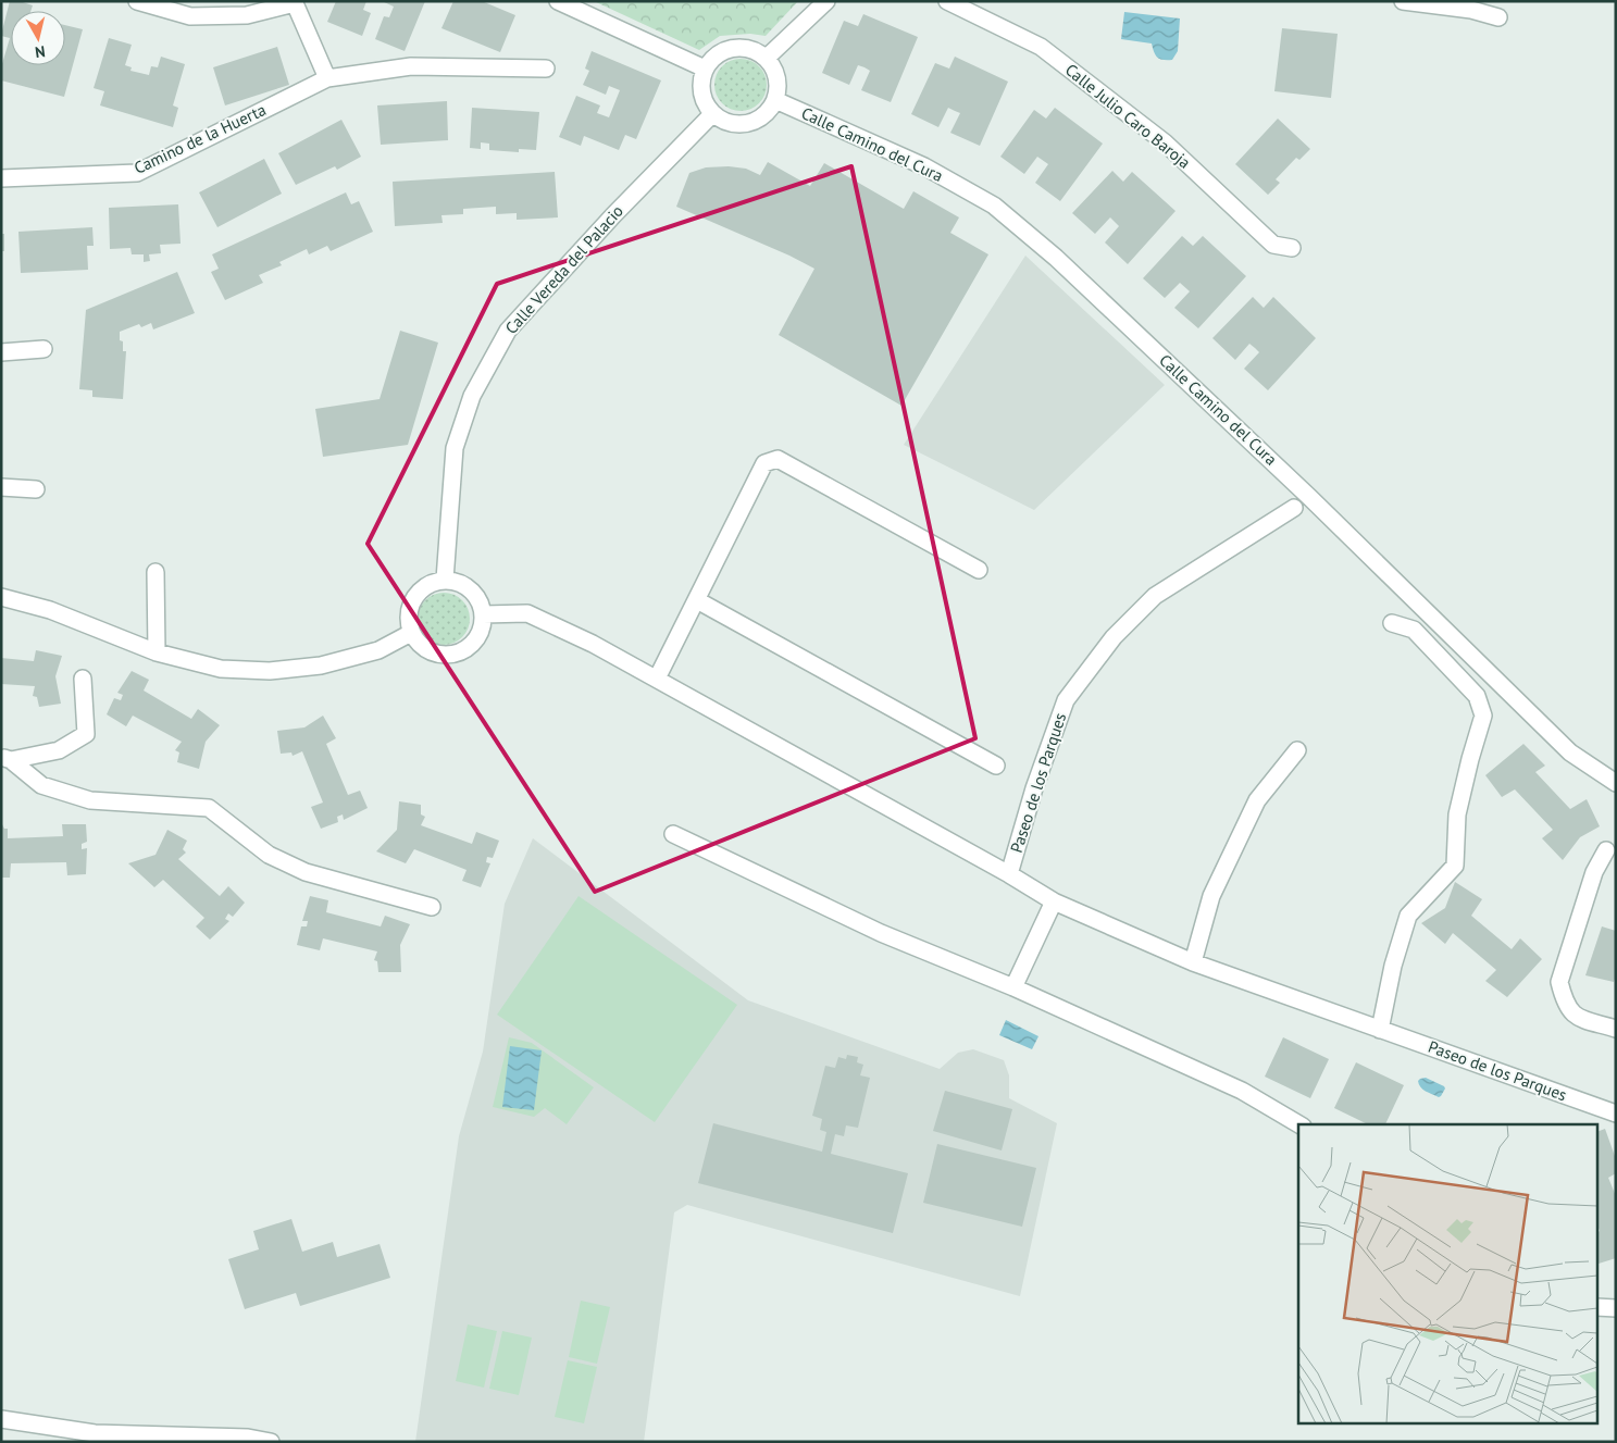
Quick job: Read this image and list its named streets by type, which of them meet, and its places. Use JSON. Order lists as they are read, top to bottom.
{
  "streets": {
    "street": [
      "Calle Julio Caro Baroja",
      "Camino de la Huerta",
      "Calle Camino del Cura",
      "Calle Vereda del Palacio",
      "Paseo de los Parques"
    ]
  },
  "crossings": [
    ["Calle Camino del Cura", "Calle Vereda del Palacio"],
    ["Calle Vereda del Palacio", "Paseo de los Parques"]
  ],
  "north": "bottom"
}
